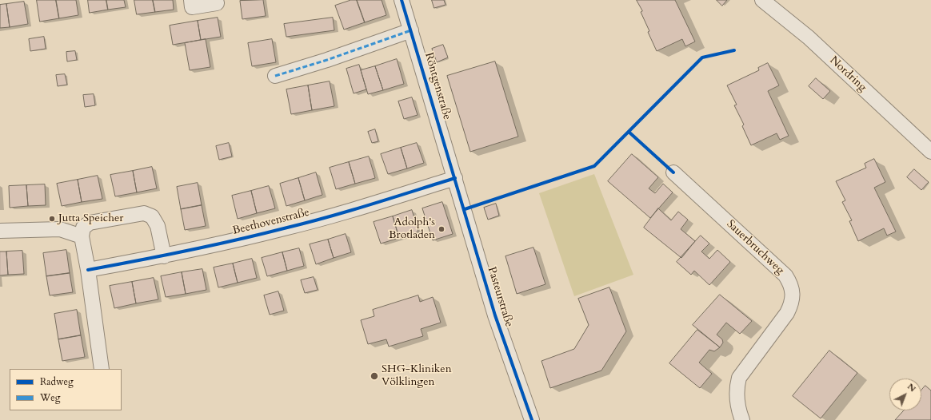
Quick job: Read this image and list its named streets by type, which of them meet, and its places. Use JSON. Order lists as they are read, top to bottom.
{
  "streets": {
    "street": [
      "Nordring",
      "Röntgenstraße",
      "Beethovenstraße",
      "Sauerbruchweg",
      "Pasteurstraße"
    ]
  },
  "crossings": [
    ["Röntgenstraße", "Beethovenstraße"],
    ["Röntgenstraße", "Pasteurstraße"],
    ["Beethovenstraße", "Pasteurstraße"]
  ],
  "places": ["Jutta Speicher", "Adolph's Brotladen", "SHG-Kliniken Völklingen"],
  "legend": ["Radweg", "Weg"],
  "north": "top right"
}
